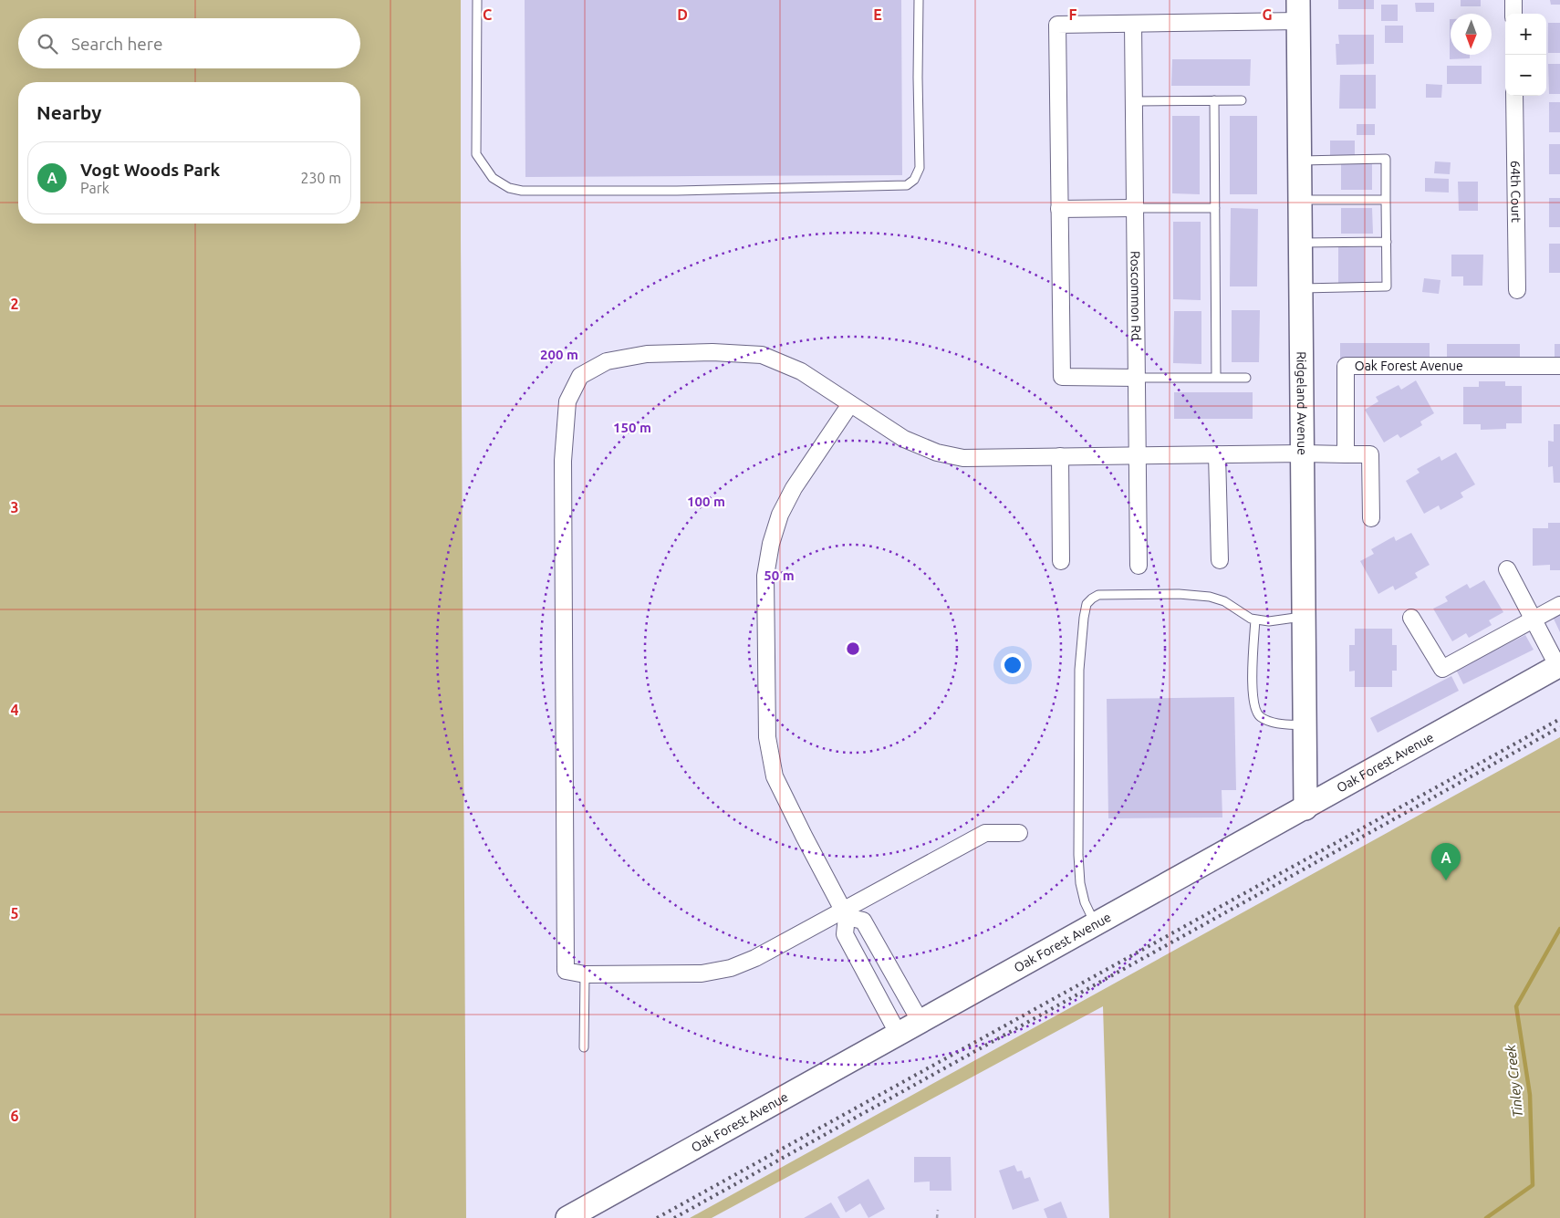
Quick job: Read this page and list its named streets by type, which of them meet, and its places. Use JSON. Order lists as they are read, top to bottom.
{
  "streets": {
    "street": [
      "64th Court",
      "Roscommon Rd",
      "Oak Forest Avenue",
      "Ridgeland Avenue"
    ]
  },
  "crossings": [
    ["Oak Forest Avenue", "Ridgeland Avenue"]
  ],
  "water": ["Tinley Creek"],
  "north": "bottom",
  "page": {
    "map_buttons": ["+", "−"],
    "search": "Search here",
    "heading": "Nearby",
    "list": [
      {
        "mark": "A",
        "name": "Vogt Woods Park",
        "note": "Park",
        "value": "230 m"
      }
    ],
    "pins": "A"
  },
  "grid": {
    "columns": [
      "C",
      "D",
      "E",
      "F",
      "G"
    ],
    "rows": [
      "2",
      "3",
      "4",
      "5",
      "6"
    ]
  },
  "rings": [
    "200 m",
    "150 m",
    "100 m",
    "50 m"
  ]
}
